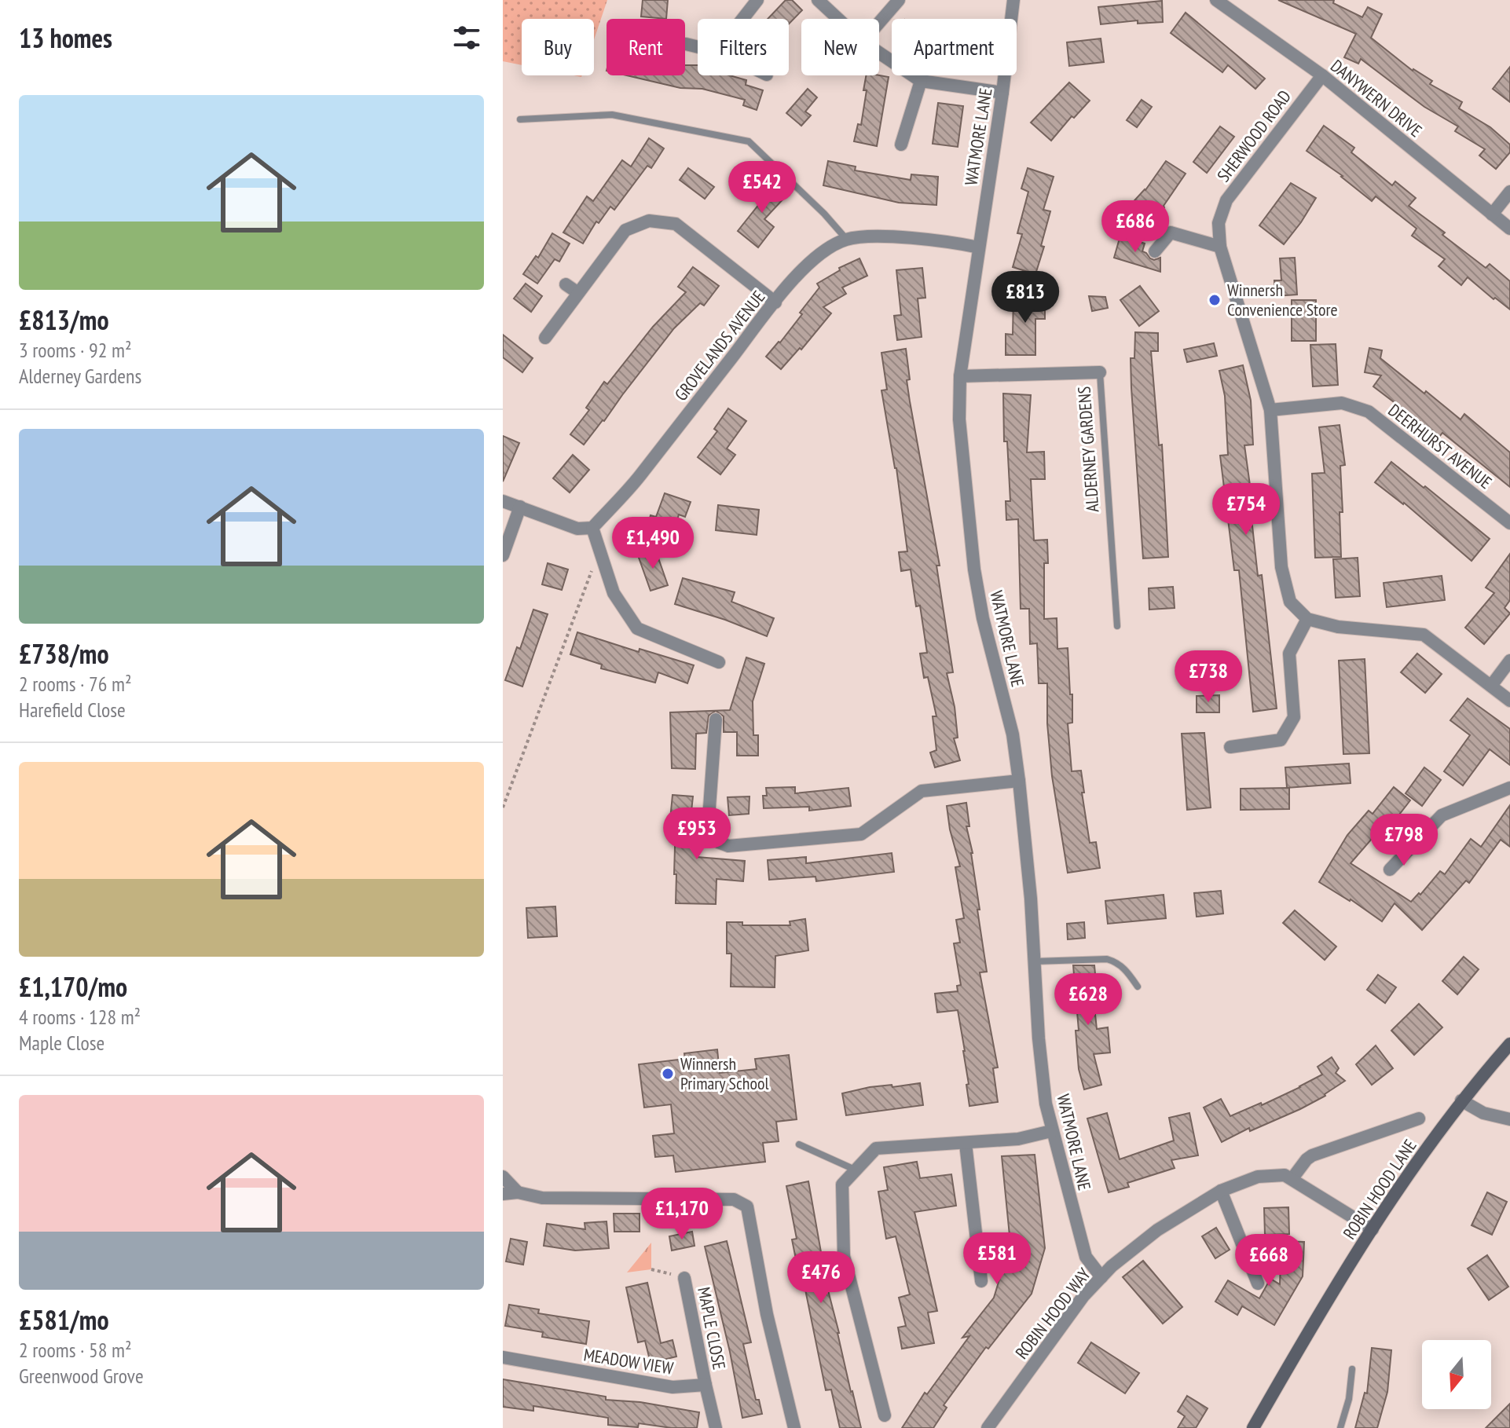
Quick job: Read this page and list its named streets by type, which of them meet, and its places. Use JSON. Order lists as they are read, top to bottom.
{
  "streets": {
    "main road": ["ROBIN HOOD LANE"],
    "street": [
      "DANYWERN DRIVE",
      "SHERWOOD ROAD",
      "WATMORE LANE",
      "GROVELANDS AVENUE",
      "DEERHURST AVENUE",
      "ALDERNEY GARDENS",
      "ROBIN HOOD WAY",
      "MAPLE CLOSE",
      "MEADOW VIEW"
    ]
  },
  "crossings": [
    ["DANYWERN DRIVE", "SHERWOOD ROAD"],
    ["SHERWOOD ROAD", "DEERHURST AVENUE"],
    ["WATMORE LANE", "GROVELANDS AVENUE"],
    ["WATMORE LANE", "ALDERNEY GARDENS"],
    ["WATMORE LANE", "ROBIN HOOD WAY"],
    ["ROBIN HOOD LANE", "ROBIN HOOD WAY"],
    ["MAPLE CLOSE", "MEADOW VIEW"]
  ],
  "places": ["Winnersh Convenience Store", "Winnersh Primary School"],
  "north": "bottom",
  "page": {
    "heading": "13 homes",
    "chip": [
      "Buy",
      "Rent",
      "Filters",
      "New",
      "Apartment"
    ],
    "list": [
      {
        "name": "£813/mo",
        "note": "3 rooms · 92 m² · Alderney Gardens"
      },
      {
        "name": "£738/mo",
        "note": "2 rooms · 76 m² · Harefield Close"
      },
      {
        "name": "£1,170/mo",
        "note": "4 rooms · 128 m² · Maple Close"
      },
      {
        "name": "£581/mo",
        "note": "2 rooms · 58 m² · Greenwood Grove"
      }
    ],
    "price": [
      "£542",
      "£686",
      "£813",
      "£754",
      "£1,490",
      "£738",
      "£953",
      "£798",
      "£628",
      "£1,170",
      "£581",
      "£668",
      "£476"
    ]
  }
}
